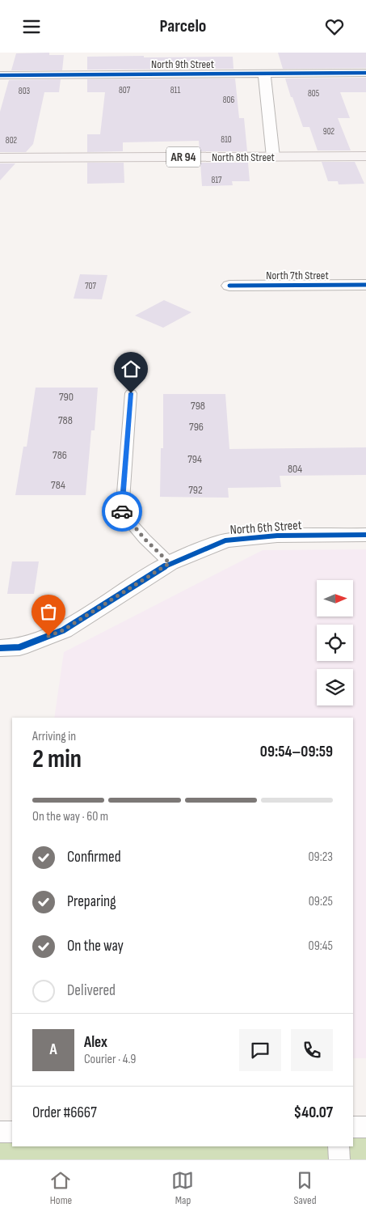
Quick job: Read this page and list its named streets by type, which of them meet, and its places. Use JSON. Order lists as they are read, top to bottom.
{
  "streets": {
    "main road": ["AR 94", "North 8th Street"],
    "street": ["North 9th Street", "North 7th Street", "North 6th Street"]
  },
  "house_numbers": [
    "807",
    "811",
    "803",
    "805",
    "806",
    "902",
    "810",
    "802",
    "817",
    "707",
    "790",
    "798",
    "788",
    "796",
    "786",
    "794",
    "804",
    "784",
    "792"
  ],
  "north": "right",
  "page": {
    "header": "Parcelo",
    "heading": ["2 min", "Arriving in", "09:54–09:59"],
    "panel": [
      "Alex",
      "Courier · 4.9",
      "Order #6667",
      "$40.07"
    ],
    "bar": "On the way · 60 m",
    "list": [
      ["Confirmed", "09:23"],
      ["Preparing", "09:25"],
      ["On the way", "09:45"],
      "Delivered"
    ],
    "round": "A",
    "tabs": ["Home", "Map", "Saved"]
  }
}
